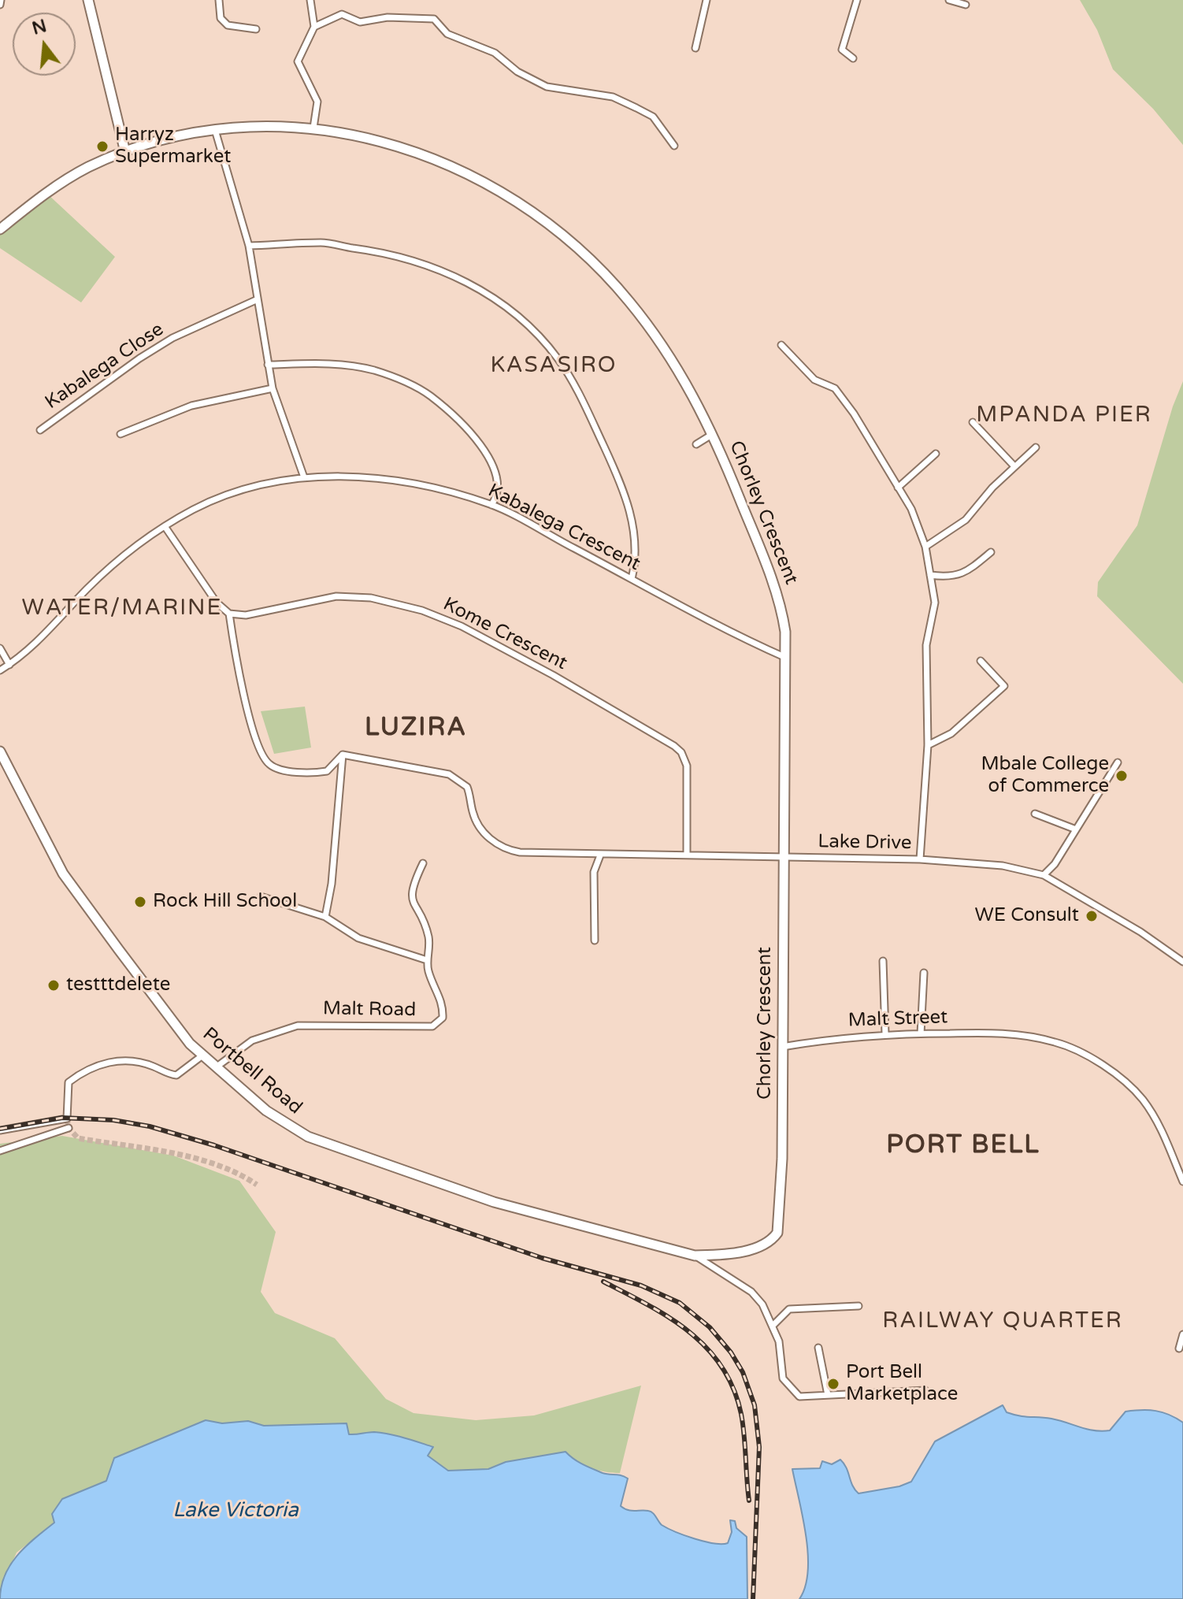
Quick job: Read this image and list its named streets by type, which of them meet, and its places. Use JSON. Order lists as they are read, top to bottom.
{
  "streets": {
    "main road": ["Chorley Crescent", "Portbell Road"],
    "street": [
      "Kabalega Close",
      "Kabalega Crescent",
      "Kome Crescent",
      "Lake Drive",
      "Malt Road",
      "Malt Street"
    ]
  },
  "crossings": [
    ["Chorley Crescent", "Kabalega Crescent"],
    ["Chorley Crescent", "Lake Drive"],
    ["Chorley Crescent", "Malt Street"],
    ["Chorley Crescent", "Portbell Road"],
    ["Kome Crescent", "Lake Drive"],
    ["Malt Road", "Portbell Road"]
  ],
  "districts": [
    "KASASIRO",
    "MPANDA PIER",
    "WATER/MARINE",
    "LUZIRA",
    "PORT BELL",
    "RAILWAY QUARTER"
  ],
  "water": ["Lake Victoria"],
  "places": [
    "Harryz Supermarket",
    "Mbale College of Commerce",
    "Rock Hill School",
    "WE Consult",
    "testttdelete",
    "Port Bell Marketplace"
  ],
  "north": "top"
}
